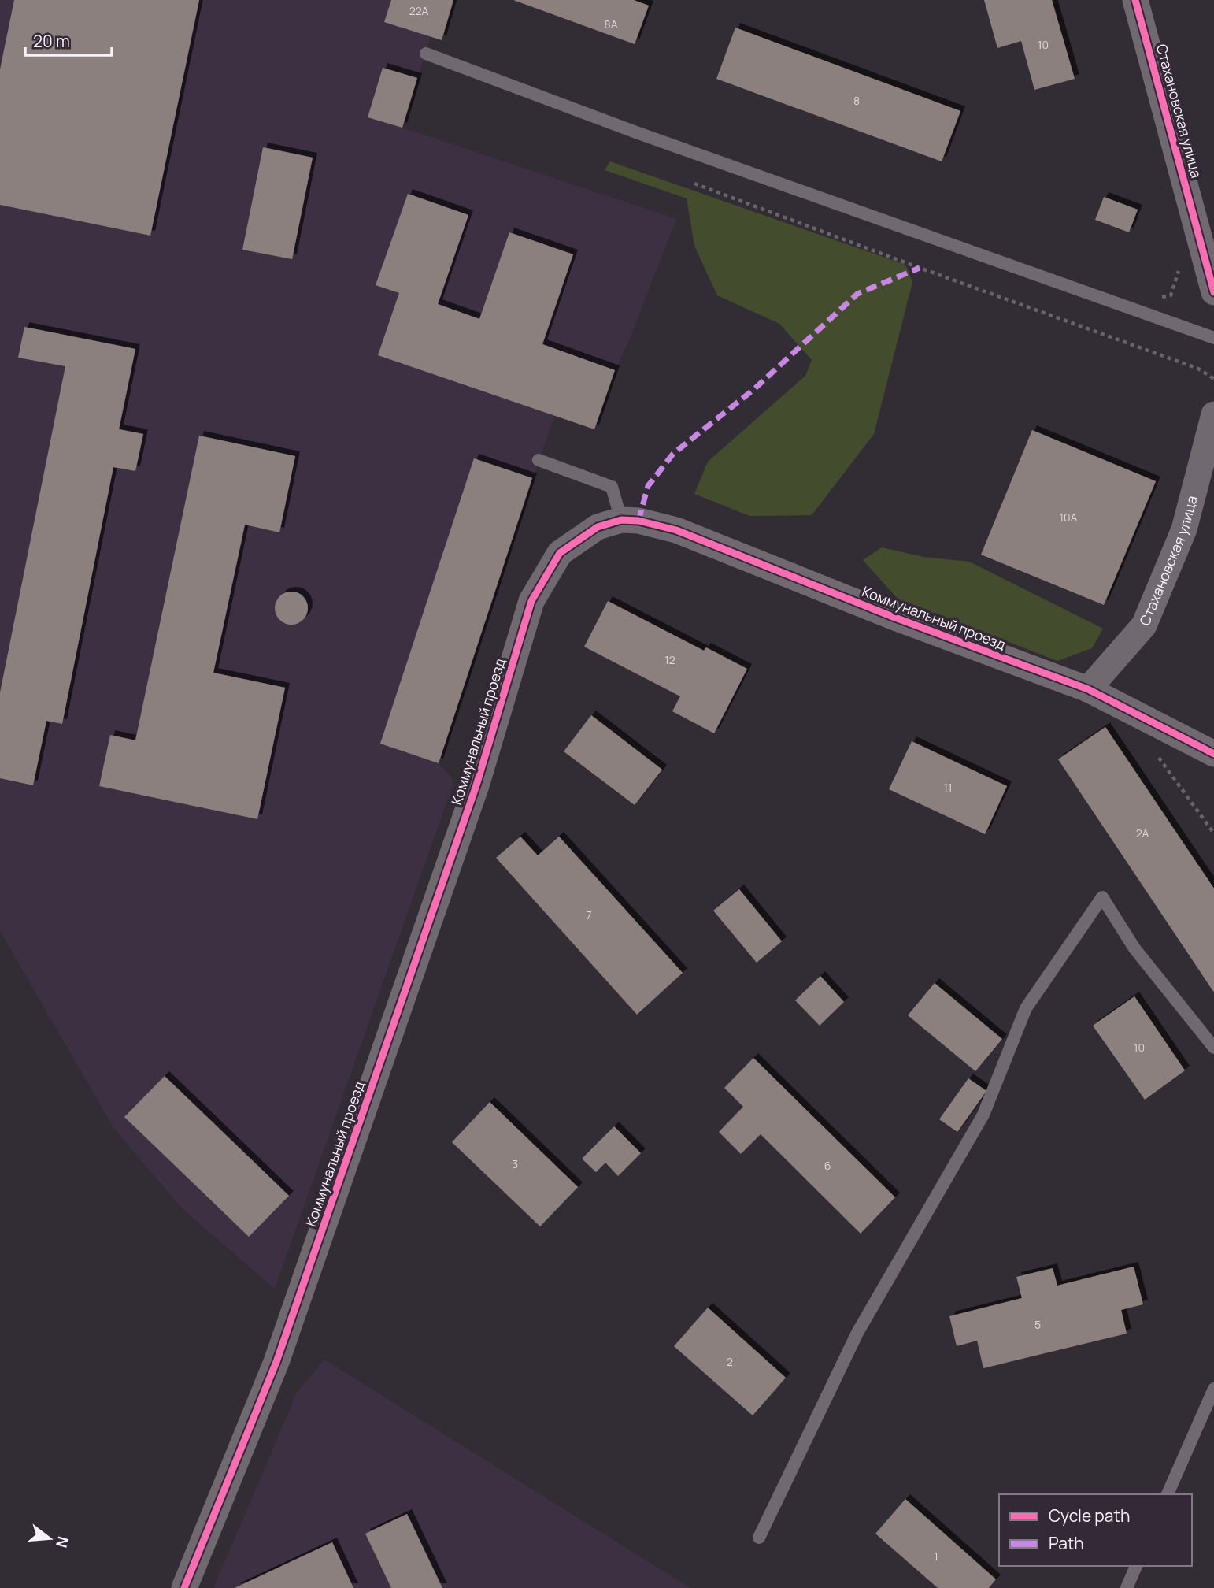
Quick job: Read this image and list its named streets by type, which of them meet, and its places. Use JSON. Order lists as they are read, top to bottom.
{
  "streets": {
    "street": ["Стахановская улица", "Коммунальный проезд"]
  },
  "crossings": [
    ["Стахановская улица", "Коммунальный проезд"]
  ],
  "house_numbers": [
    "22А",
    "8А",
    "10",
    "8",
    "10А",
    "12",
    "11",
    "2А",
    "7",
    "10",
    "3",
    "6",
    "5",
    "2",
    "1"
  ],
  "legend": ["Cycle path", "Path"],
  "scale_bar": "20 m",
  "north": "right"
}
